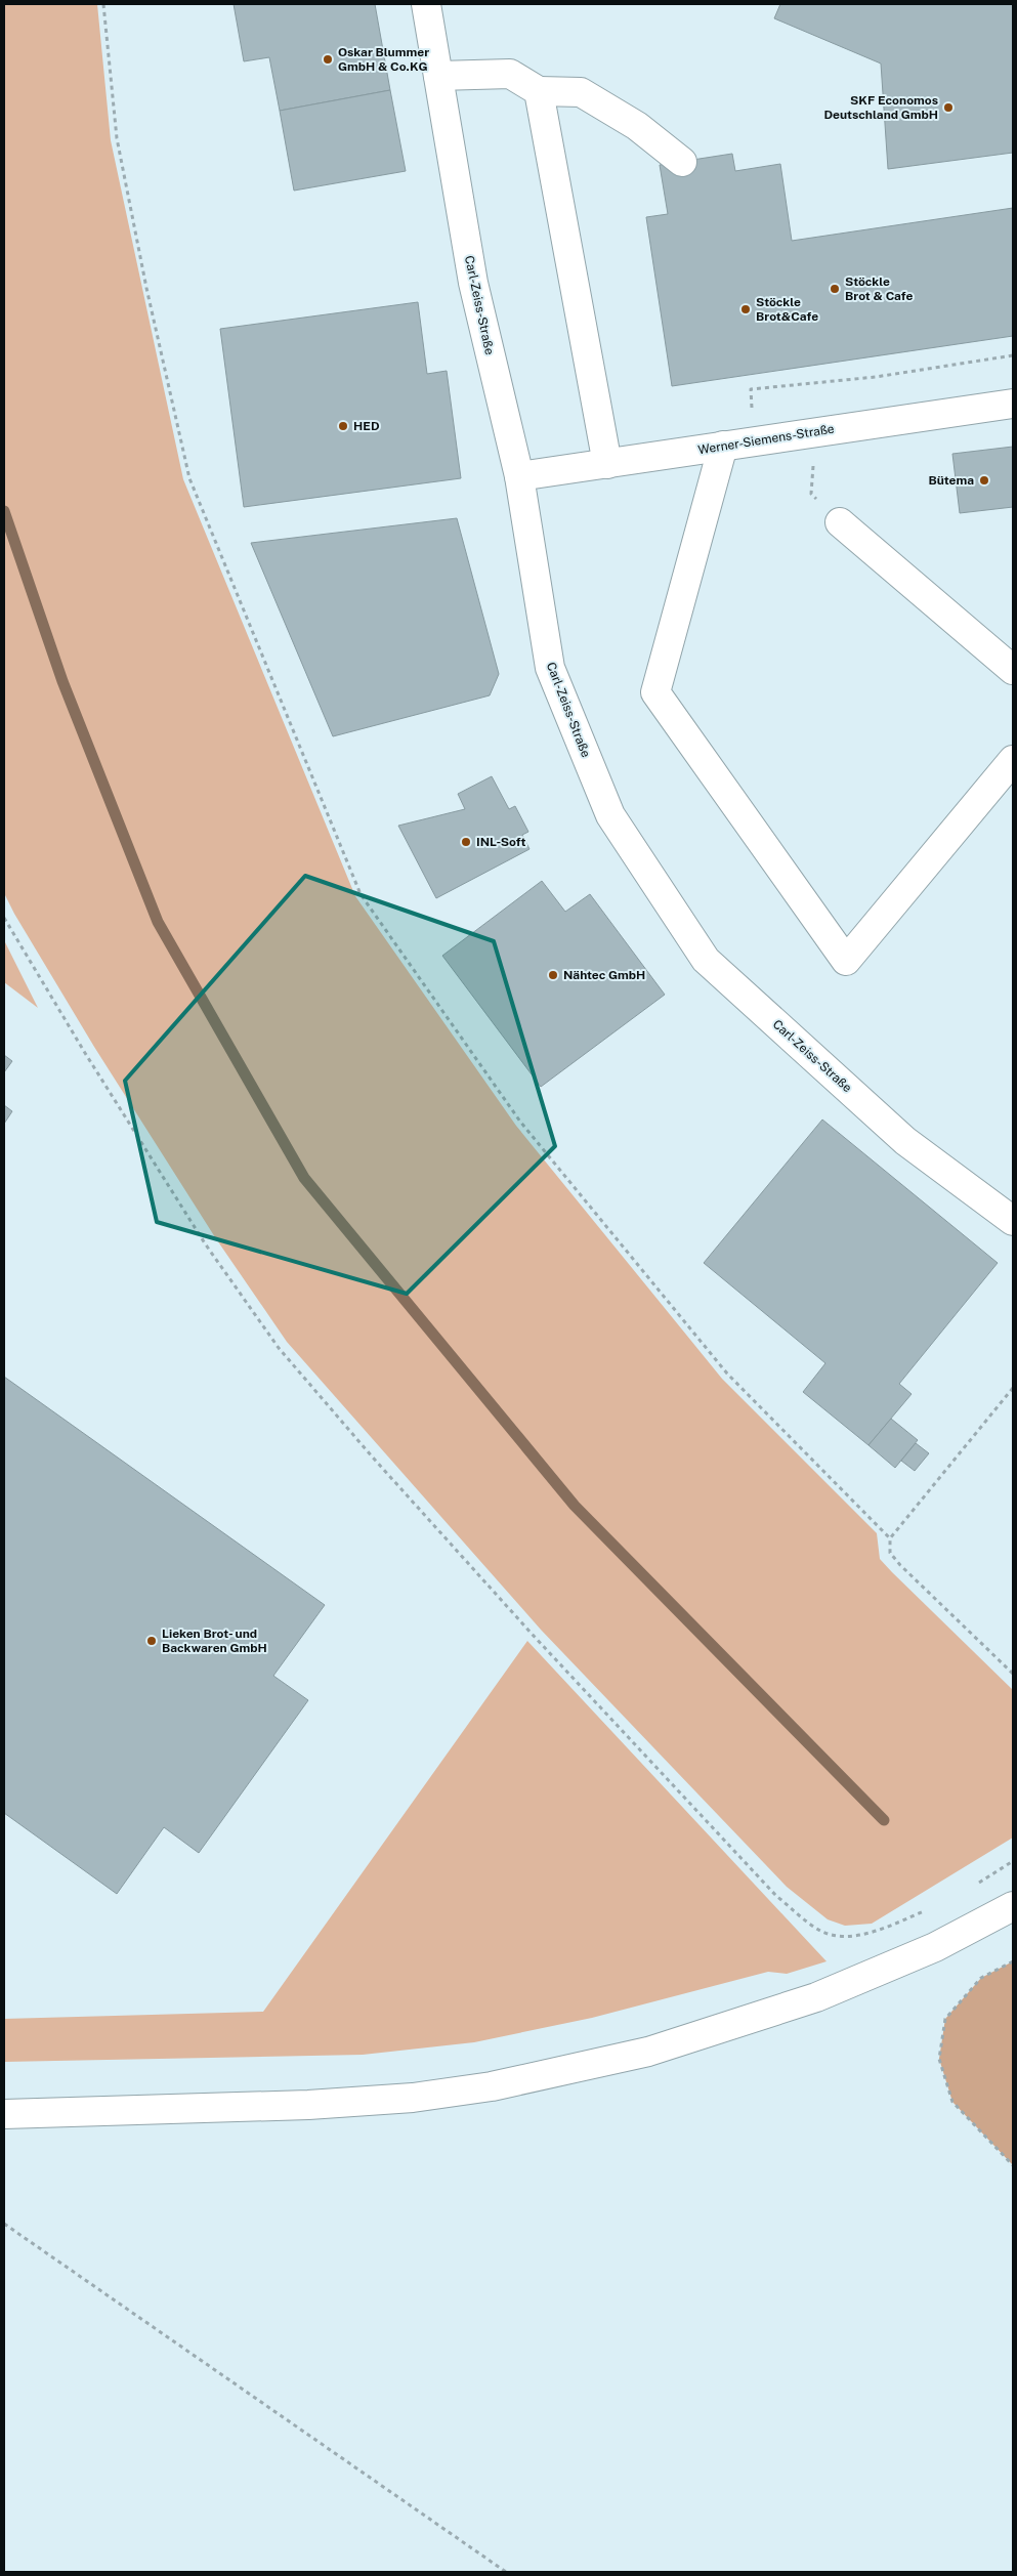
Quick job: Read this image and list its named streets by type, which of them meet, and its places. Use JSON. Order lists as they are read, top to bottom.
{
  "streets": {
    "street": ["Carl-Zeiss-Straße", "Werner-Siemens-Straße"]
  },
  "crossings": [
    ["Carl-Zeiss-Straße", "Werner-Siemens-Straße"]
  ],
  "places": [
    "Oskar Blummer GmbH & Co.KG",
    "SKF Economos Deutschland GmbH",
    "Stöckle Brot & Cafe",
    "Stöckle Brot&Cafe",
    "HED",
    "Bütema",
    "INL-Soft",
    "Nähtec GmbH",
    "Lieken Brot- und Backwaren GmbH"
  ]
}
